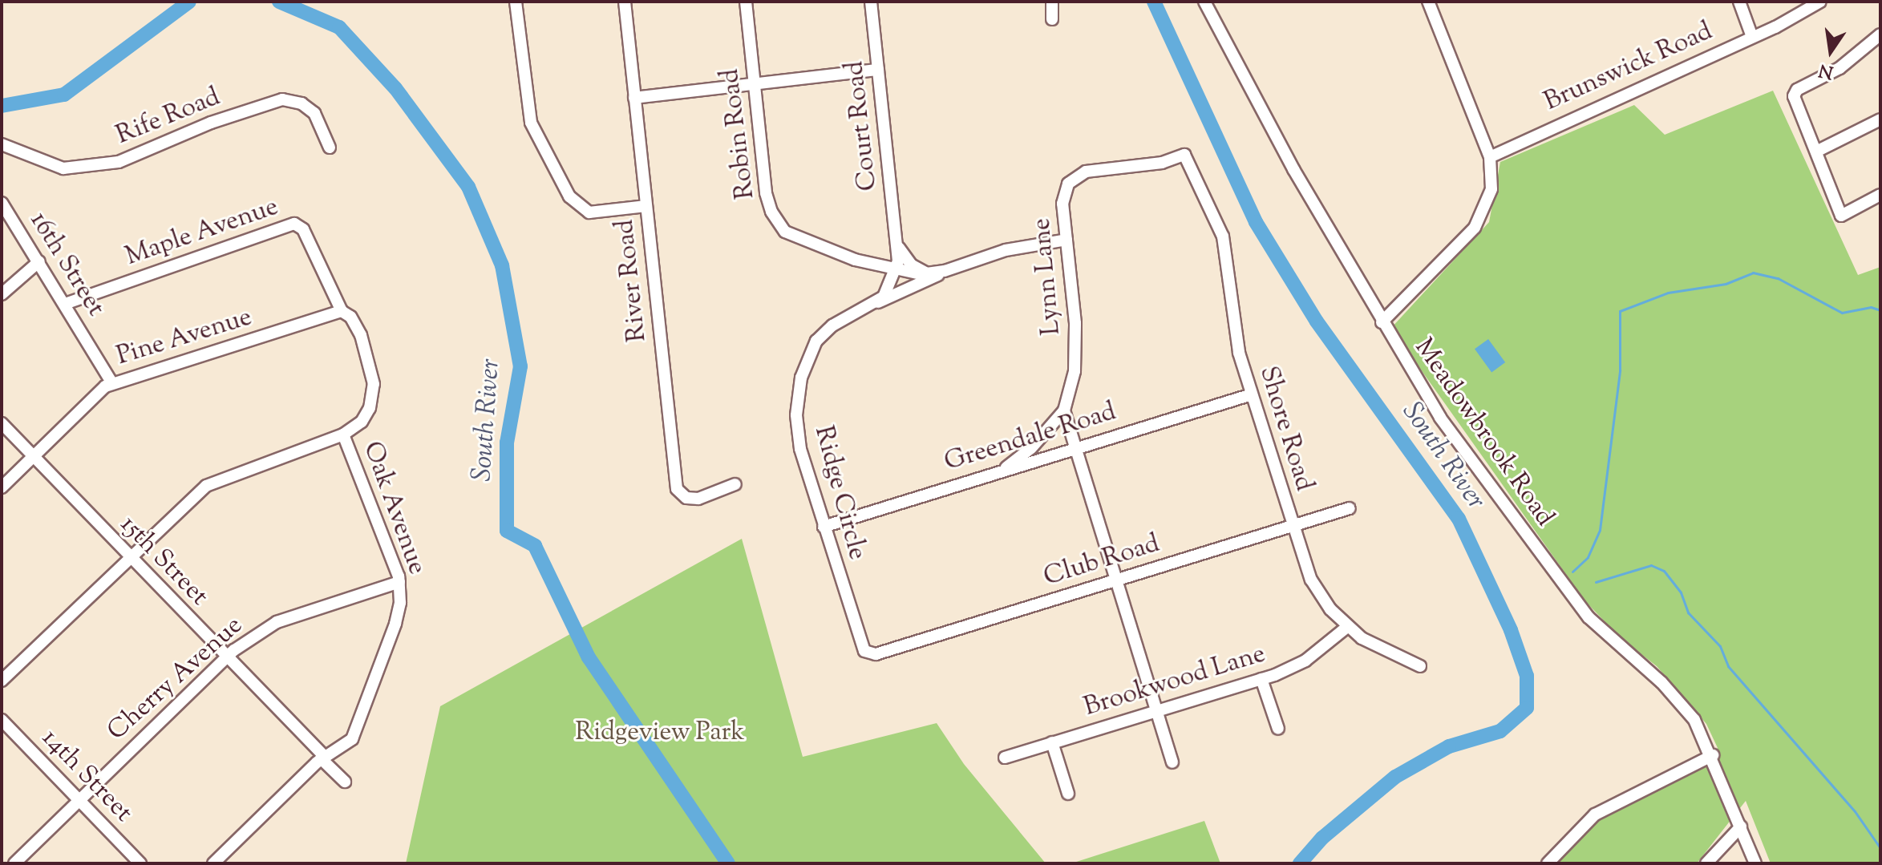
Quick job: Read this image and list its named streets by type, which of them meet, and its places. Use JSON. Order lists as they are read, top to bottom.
{
  "streets": {
    "street": [
      "Brunswick Road",
      "Rife Road",
      "Court Road",
      "Robin Road",
      "Maple Avenue",
      "16th Street",
      "Lynn Lane",
      "River Road",
      "Pine Avenue",
      "Shore Road",
      "Meadowbrook Road",
      "Greendale Road",
      "Ridge Circle",
      "Oak Avenue",
      "15th Street",
      "Club Road",
      "Cherry Avenue",
      "Brookwood Lane",
      "14th Street"
    ]
  },
  "crossings": [
    ["Court Road", "Robin Road"],
    ["Court Road", "Ridge Circle"],
    ["Robin Road", "Ridge Circle"],
    ["Maple Avenue", "16th Street"],
    ["Maple Avenue", "Pine Avenue"],
    ["Maple Avenue", "Oak Avenue"],
    ["16th Street", "Pine Avenue"],
    ["Lynn Lane", "Shore Road"],
    ["Lynn Lane", "Greendale Road"],
    ["Lynn Lane", "Ridge Circle"],
    ["Lynn Lane", "Club Road"],
    ["Lynn Lane", "Brookwood Lane"],
    ["Pine Avenue", "Oak Avenue"],
    ["Pine Avenue", "15th Street"],
    ["Shore Road", "Greendale Road"],
    ["Shore Road", "Club Road"],
    ["Shore Road", "Brookwood Lane"],
    ["Greendale Road", "Ridge Circle"],
    ["Ridge Circle", "Club Road"],
    ["Oak Avenue", "15th Street"],
    ["Oak Avenue", "Cherry Avenue"],
    ["15th Street", "Cherry Avenue"],
    ["Cherry Avenue", "14th Street"]
  ],
  "water": ["South River"],
  "parks": ["Ridgeview Park"],
  "north": "bottom"
}
